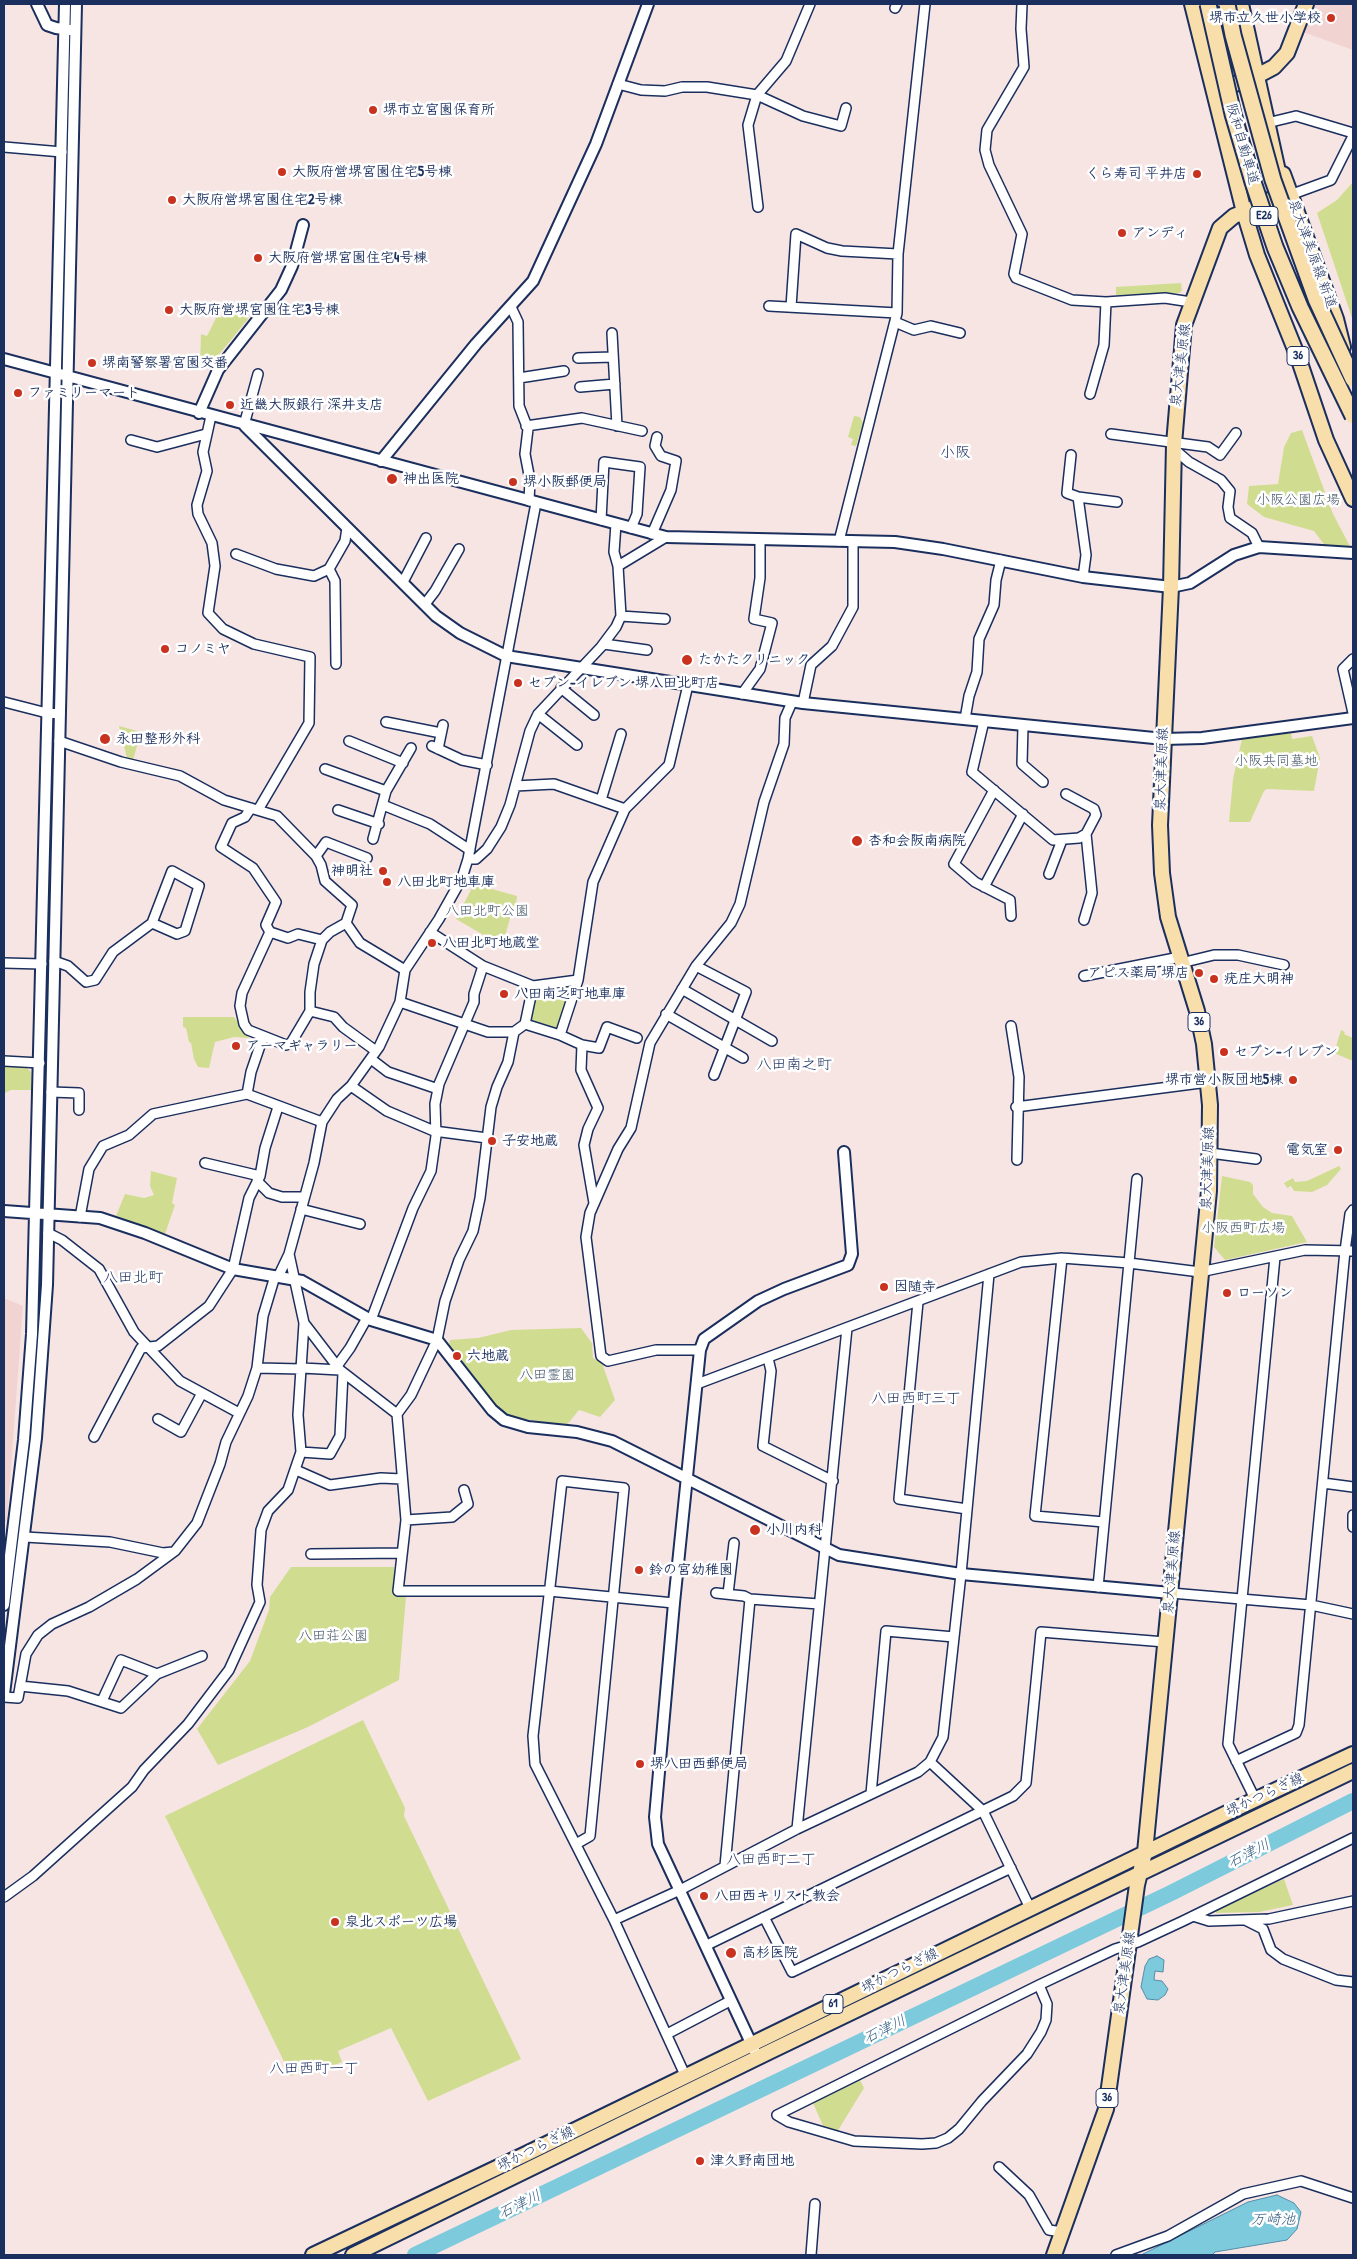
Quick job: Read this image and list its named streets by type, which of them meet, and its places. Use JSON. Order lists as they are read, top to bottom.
{
  "streets": {
    "highway": ["阪和自動車道", "E26"],
    "main road": [
      "泉大津美原線 新道",
      "36",
      "泉大津美原線",
      "堺かつらぎ線",
      "61"
    ]
  },
  "crossings": [
    ["泉大津美原線 新道", "泉大津美原線"],
    ["36", "泉大津美原線"],
    ["泉大津美原線", "堺かつらぎ線"]
  ],
  "districts": [
    "小阪",
    "八田南之町",
    "八田北町",
    "八田西町三丁",
    "八田西町二丁",
    "八田西町一丁"
  ],
  "water": ["石津川", "万崎池"],
  "parks": [
    "小阪公園広場",
    "小阪共同墓地",
    "八田北町公園",
    "小阪西町広場",
    "八田霊園",
    "八田荘公園"
  ],
  "places": [
    "堺市立久世小学校",
    "堺市立宮園保育所",
    "大阪府営堺宮園住宅5号棟",
    "くら寿司 平井店",
    "大阪府営堺宮園住宅2号棟",
    "アンディ",
    "大阪府営堺宮園住宅4号棟",
    "大阪府営堺宮園住宅3号棟",
    "堺南警察署宮園交番",
    "ファミリーマート",
    "近畿大阪銀行 深井支店",
    "神出医院",
    "堺小阪郵便局",
    "コノミヤ",
    "たかたクリニック",
    "セブン-イレブン 堺八田北町店",
    "永田整形外科",
    "杏和会阪南病院",
    "神明社",
    "八田北町地車庫",
    "八田北町地蔵堂",
    "アピス薬局 堺店",
    "疣庄大明神",
    "八田南之町地車庫",
    "アーマギャラリー",
    "セブン-イレブン",
    "堺市営小阪団地5棟",
    "子安地蔵",
    "電気室",
    "因随寺",
    "ローソン",
    "六地蔵",
    "小川内科",
    "鈴の宮幼稚園",
    "堺八田西郵便局",
    "八田西キリスト教会",
    "泉北スポーツ広場",
    "高杉医院",
    "津久野南団地"
  ]
}
